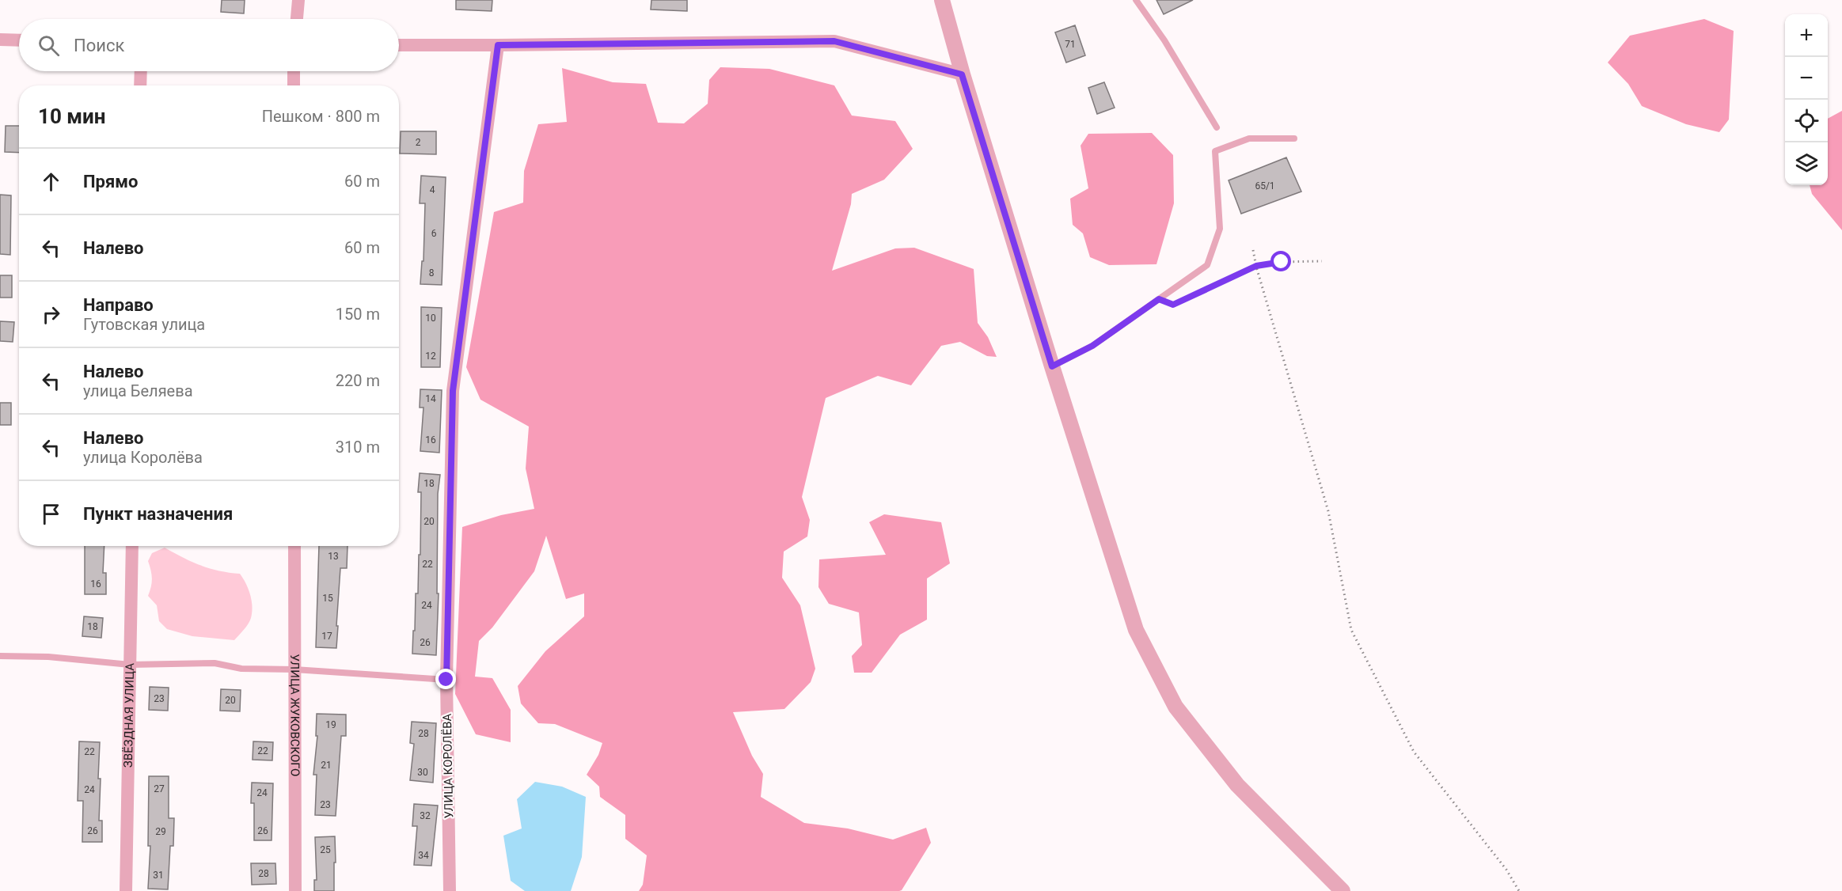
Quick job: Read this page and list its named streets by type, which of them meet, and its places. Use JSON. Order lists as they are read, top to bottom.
{
  "streets": {
    "street": ["ЗВЁЗДНАЯ УЛИЦА", "УЛИЦА ЖУКОВСКОГО", "УЛИЦА КОРОЛЁВА"]
  },
  "house_numbers": [
    "71",
    "2",
    "65/1",
    "4",
    "6",
    "8",
    "10",
    "12",
    "14",
    "16",
    "18",
    "20",
    "13",
    "22",
    "16",
    "15",
    "24",
    "18",
    "17",
    "26",
    "23",
    "20",
    "19",
    "28",
    "22",
    "22",
    "21",
    "30",
    "27",
    "24",
    "24",
    "23",
    "32",
    "26",
    "26",
    "29",
    "25",
    "34",
    "28",
    "31"
  ],
  "page": {
    "map_buttons": ["+", "−"],
    "search": "Поиск",
    "heading": ["10 мин", "Пешком · 800 m"],
    "list": [
      ["Прямо", "60 m"],
      ["Налево", "60 m"],
      ["Направо", "Гутовская улица", "150 m"],
      ["Налево", "улица Беляева", "220 m"],
      ["Налево", "улица Королёва", "310 m"],
      "Пункт назначения"
    ]
  }
}
